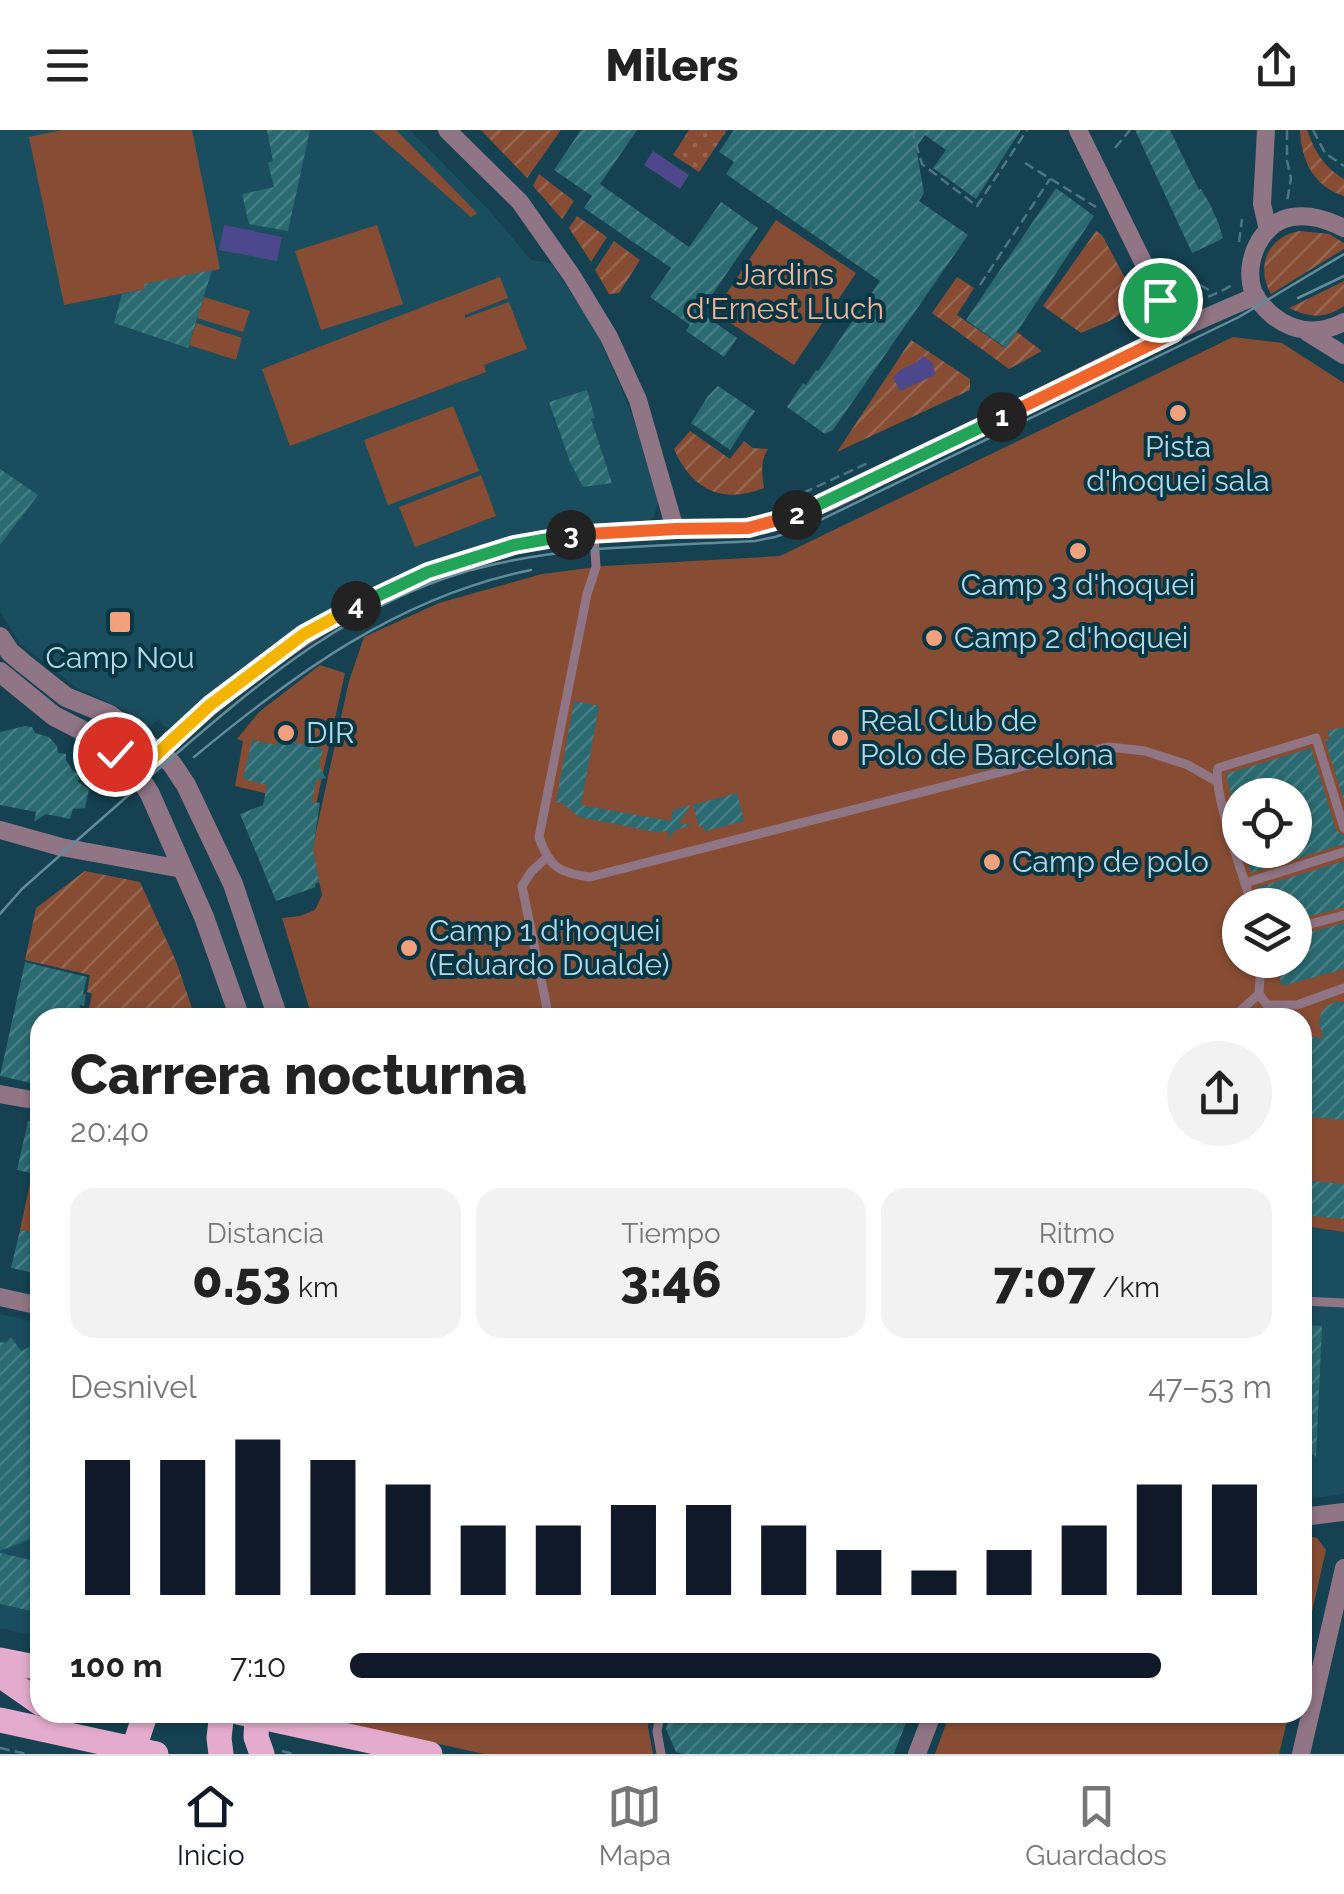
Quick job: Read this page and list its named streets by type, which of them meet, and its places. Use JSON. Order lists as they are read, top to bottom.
{
  "parks": ["Jardins d'Ernest Lluch"],
  "places": {
    "other": [
      "Pista d'hoquei sala",
      "Camp 3 d'hoquei",
      "Camp 2 d'hoquei",
      "DIR",
      "Real Club de Polo de Barcelona",
      "Camp de polo",
      "Camp 1 d'hoquei (Eduardo Dualde)"
    ],
    "transit": ["Camp Nou"]
  },
  "page": {
    "header": "Milers",
    "pins": [
      "1",
      "2",
      "3",
      "4"
    ],
    "heading": ["Carrera nocturna", "20:40"],
    "stats": [
      ["Distancia", "0.53 km"],
      ["Tiempo", "3:46"],
      ["Ritmo", "7:07 /km"]
    ],
    "chart": ["Desnivel", "47–53 m"],
    "list": [
      {
        "name": "100 m",
        "note": "7:10"
      }
    ],
    "tabs": ["Inicio", "Mapa", "Guardados"]
  }
}
